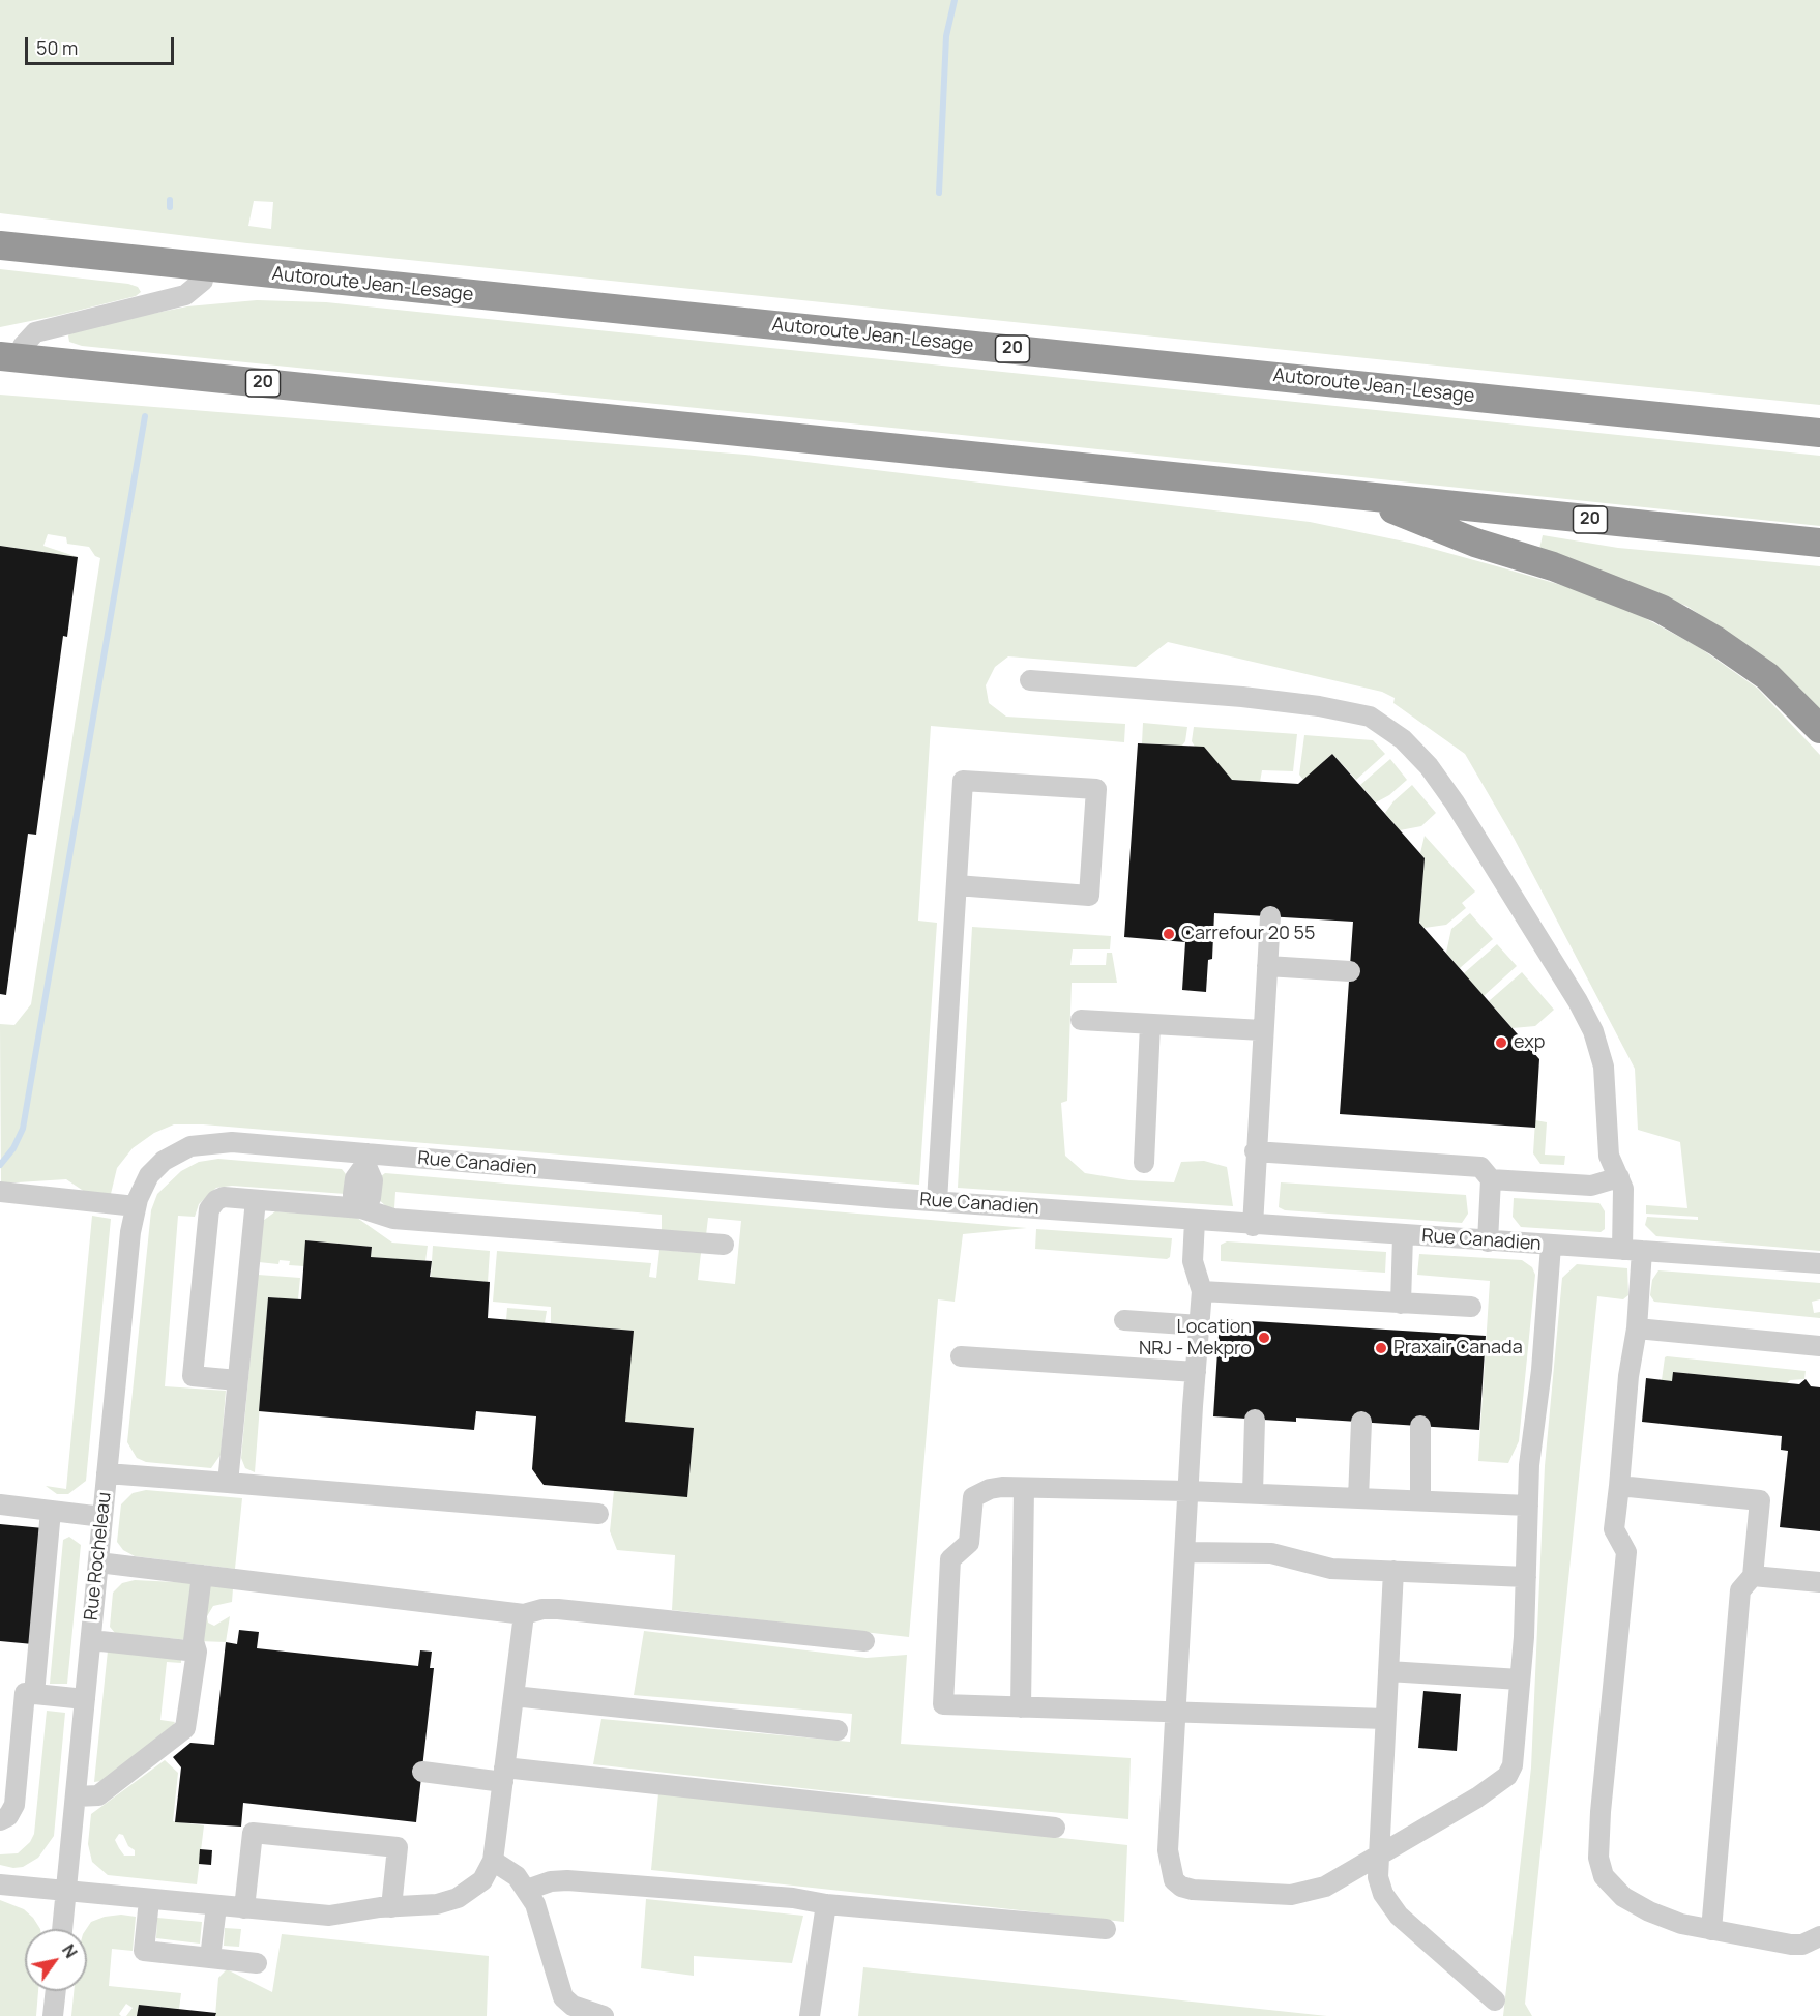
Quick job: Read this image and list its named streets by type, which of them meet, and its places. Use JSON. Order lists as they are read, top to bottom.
{
  "streets": {
    "highway": ["Autoroute Jean-Lesage", "20"],
    "street": ["Rue Canadien", "Rue Rocheleau"]
  },
  "crossings": [
    ["Rue Canadien", "Rue Rocheleau"]
  ],
  "places": [
    "Carrefour 20 55",
    "exp",
    "Location NRJ - Mekpro",
    "Praxair Canada"
  ],
  "scale_bar": "50 m",
  "north": "top right"
}
